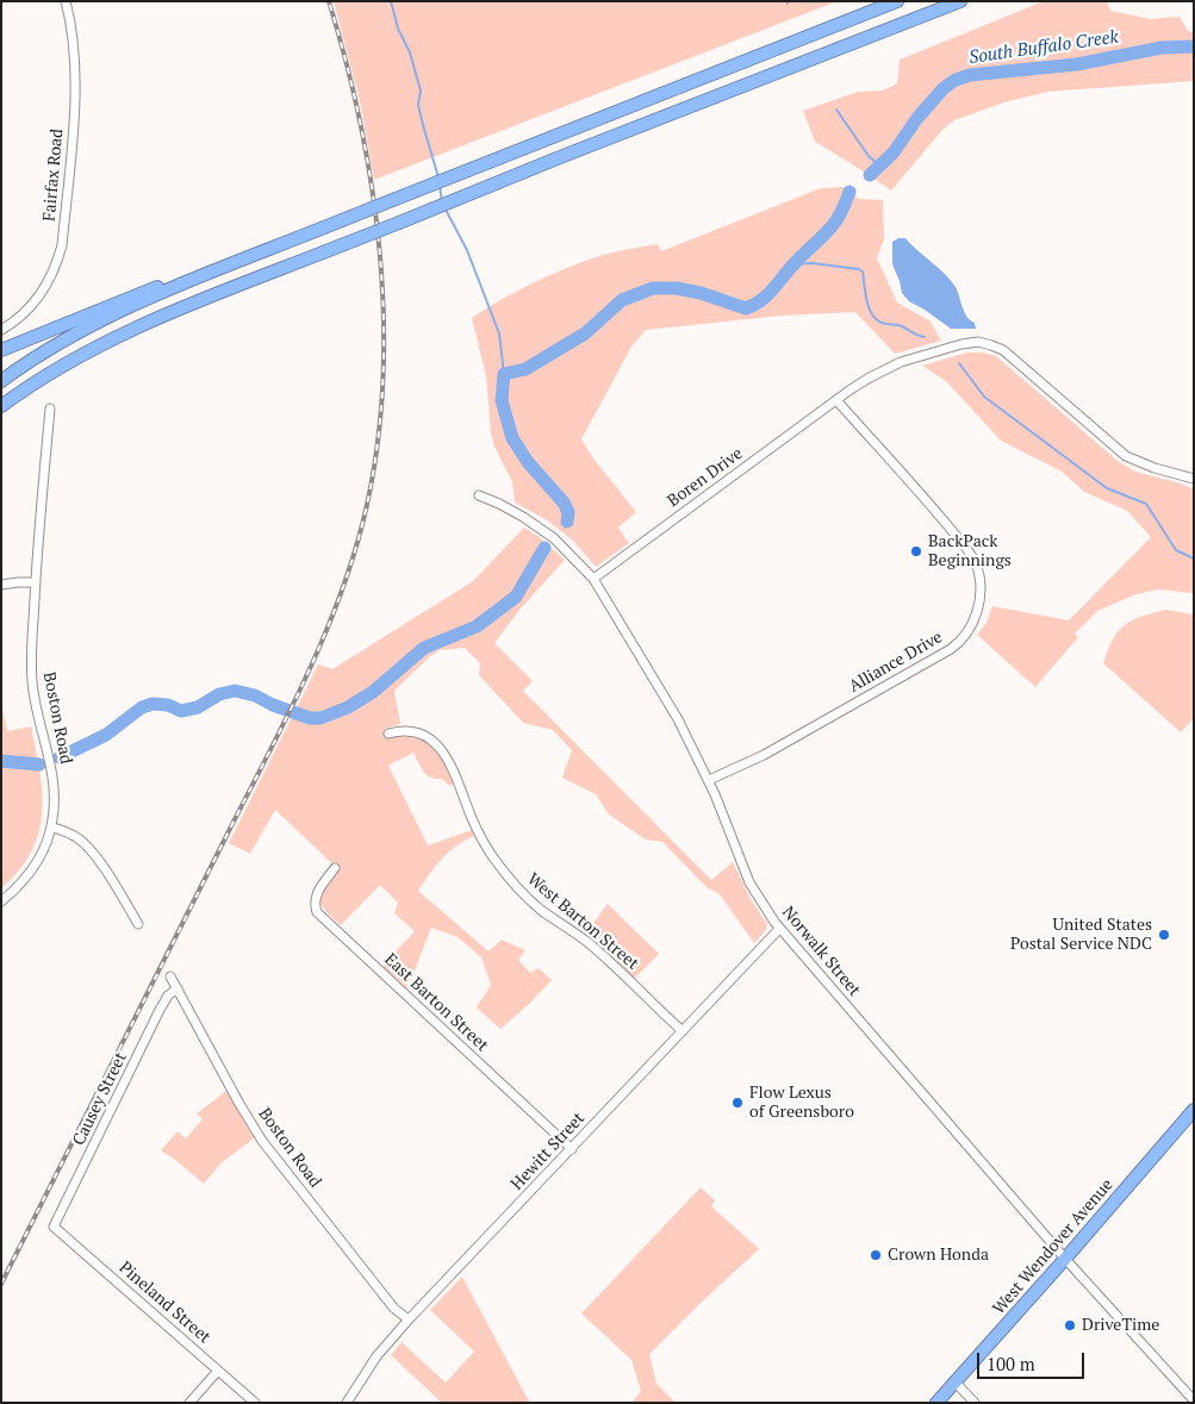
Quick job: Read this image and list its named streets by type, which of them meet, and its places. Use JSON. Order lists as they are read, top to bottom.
{
  "streets": {
    "highway": ["West Wendover Avenue"],
    "street": [
      "Fairfax Road",
      "Boren Drive",
      "Alliance Drive",
      "Boston Road",
      "West Barton Street",
      "Norwalk Street",
      "East Barton Street",
      "Causey Street",
      "Hewitt Street",
      "Pineland Street"
    ]
  },
  "crossings": [
    ["Boren Drive", "Alliance Drive"],
    ["Boren Drive", "Norwalk Street"],
    ["Alliance Drive", "Norwalk Street"],
    ["Boston Road", "Causey Street"],
    ["Boston Road", "Hewitt Street"],
    ["West Barton Street", "Hewitt Street"],
    ["Norwalk Street", "Hewitt Street"],
    ["Norwalk Street", "West Wendover Avenue"],
    ["East Barton Street", "Hewitt Street"],
    ["Causey Street", "Pineland Street"]
  ],
  "water": ["South Buffalo Creek"],
  "places": [
    "BackPack Beginnings",
    "United States Postal Service NDC",
    "Flow Lexus of Greensboro",
    "Crown Honda",
    "DriveTime"
  ],
  "scale_bar": "100 m"
}
